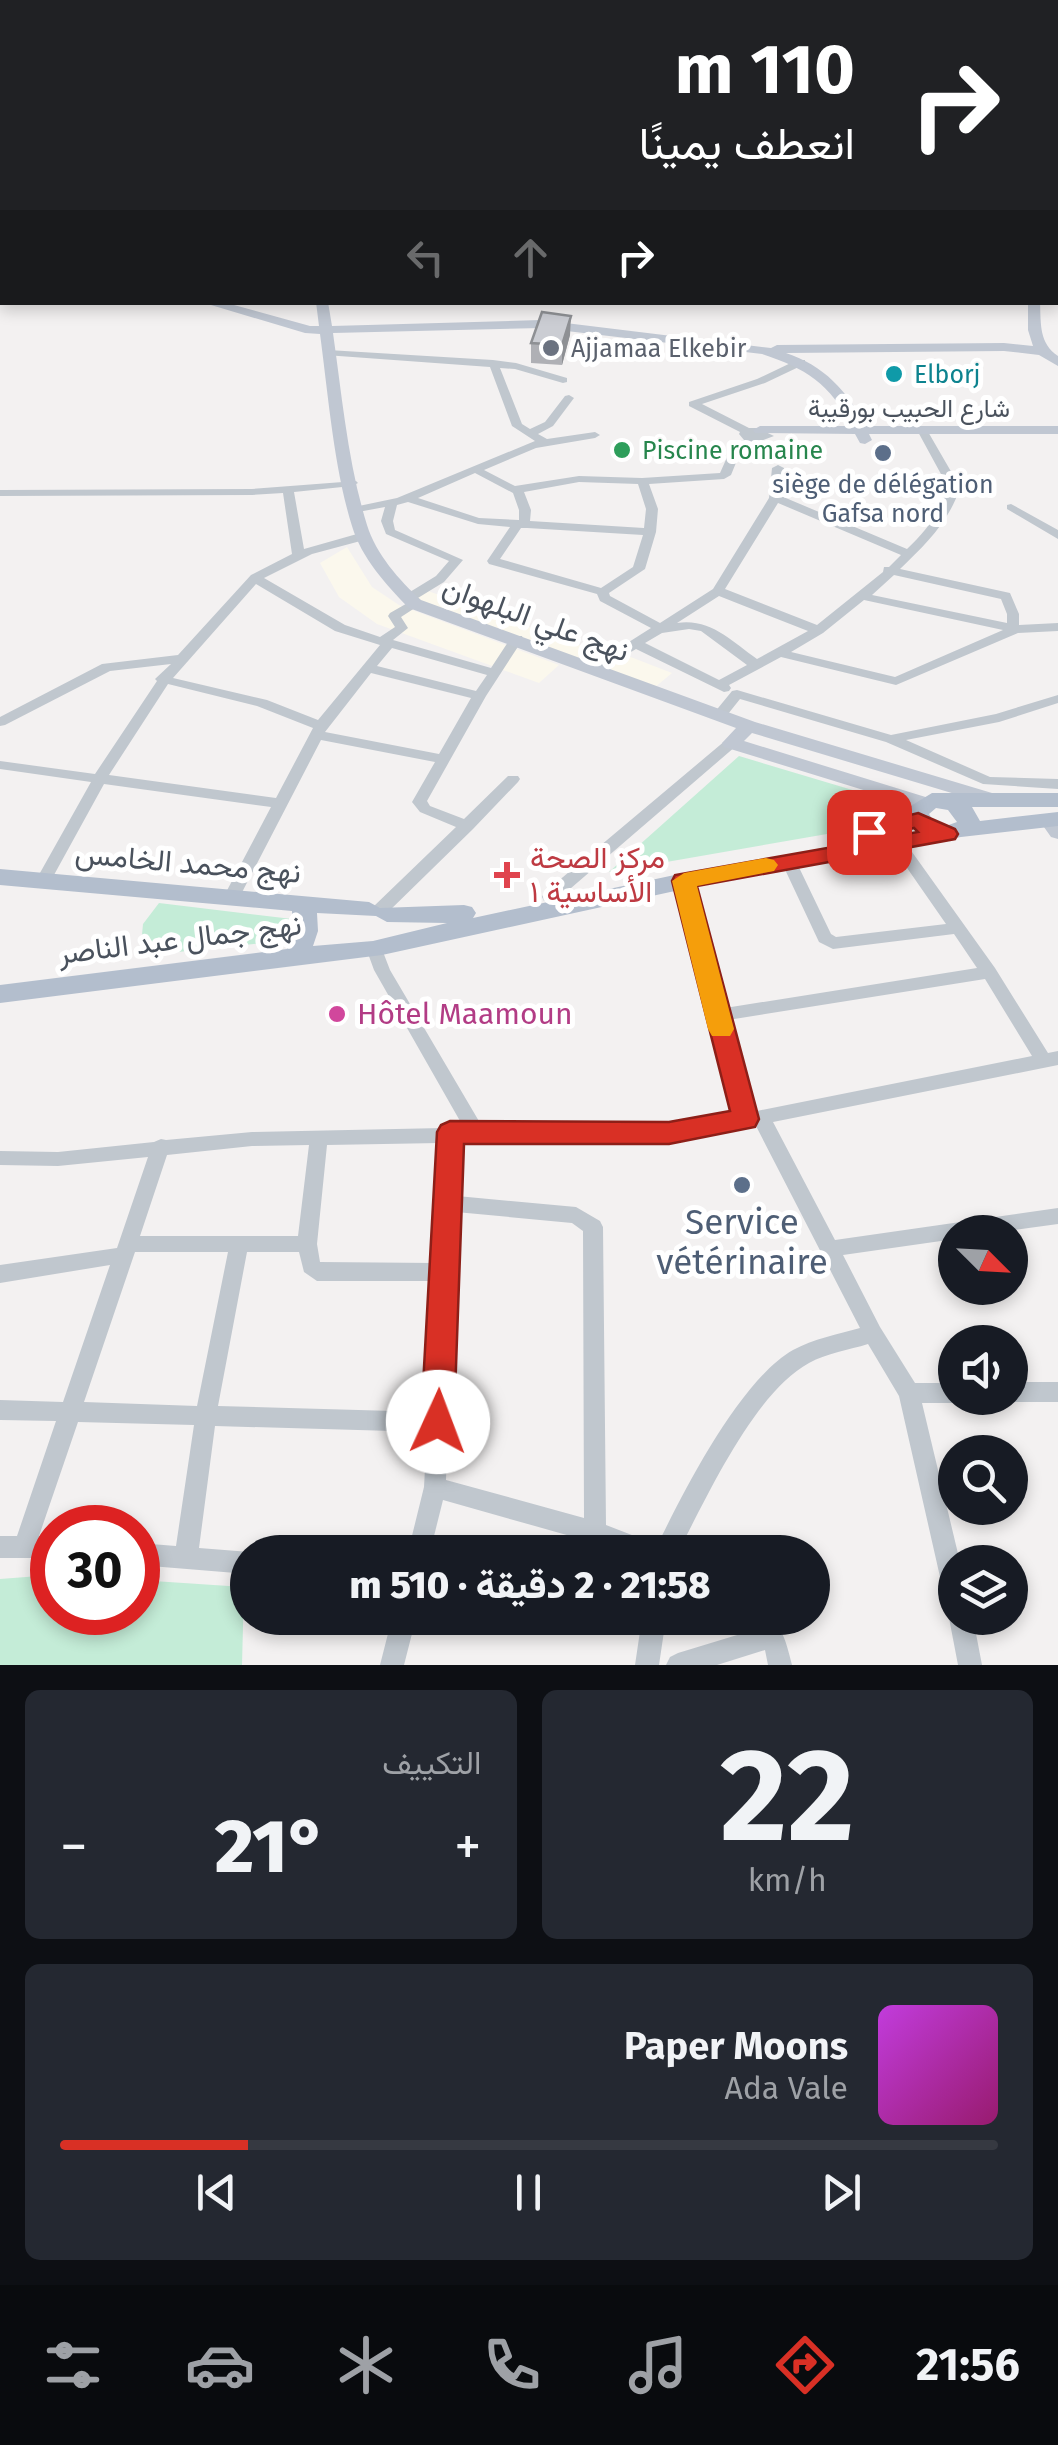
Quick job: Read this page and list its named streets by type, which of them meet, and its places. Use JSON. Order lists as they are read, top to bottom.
{
  "streets": {
    "main road": ["نهج محمد الخامس", "نهج جمال عبد الناصر"],
    "street": ["شارع الحبيب بورقيبة", "نهج علي البلهوان"]
  },
  "crossings": [
    ["نهج علي البلهوان", "نهج محمد الخامس"],
    ["نهج محمد الخامس", "نهج جمال عبد الناصر"]
  ],
  "places": {
    "other": [
      "Ajjamaa Elkebir",
      "Elborj",
      "Piscine romaine",
      "siège de délégation Gafsa nord",
      "Hôtel Maamoun",
      "Service vétérinaire"
    ],
    "health": ["مركز الصحة الأساسية ١"]
  },
  "north": "bottom right",
  "page": {
    "turn": ["110 m", "انعطف يمينًا"],
    "limit": "30",
    "trip": "21:58 · 2 دقيقة · 510 m",
    "tile": [
      ["22", "km/h"],
      "التكييف"
    ],
    "heat": ["−", "21°", "+"],
    "song": ["Paper Moons", "Ada Vale"],
    "tabs": "21:56"
  }
}
